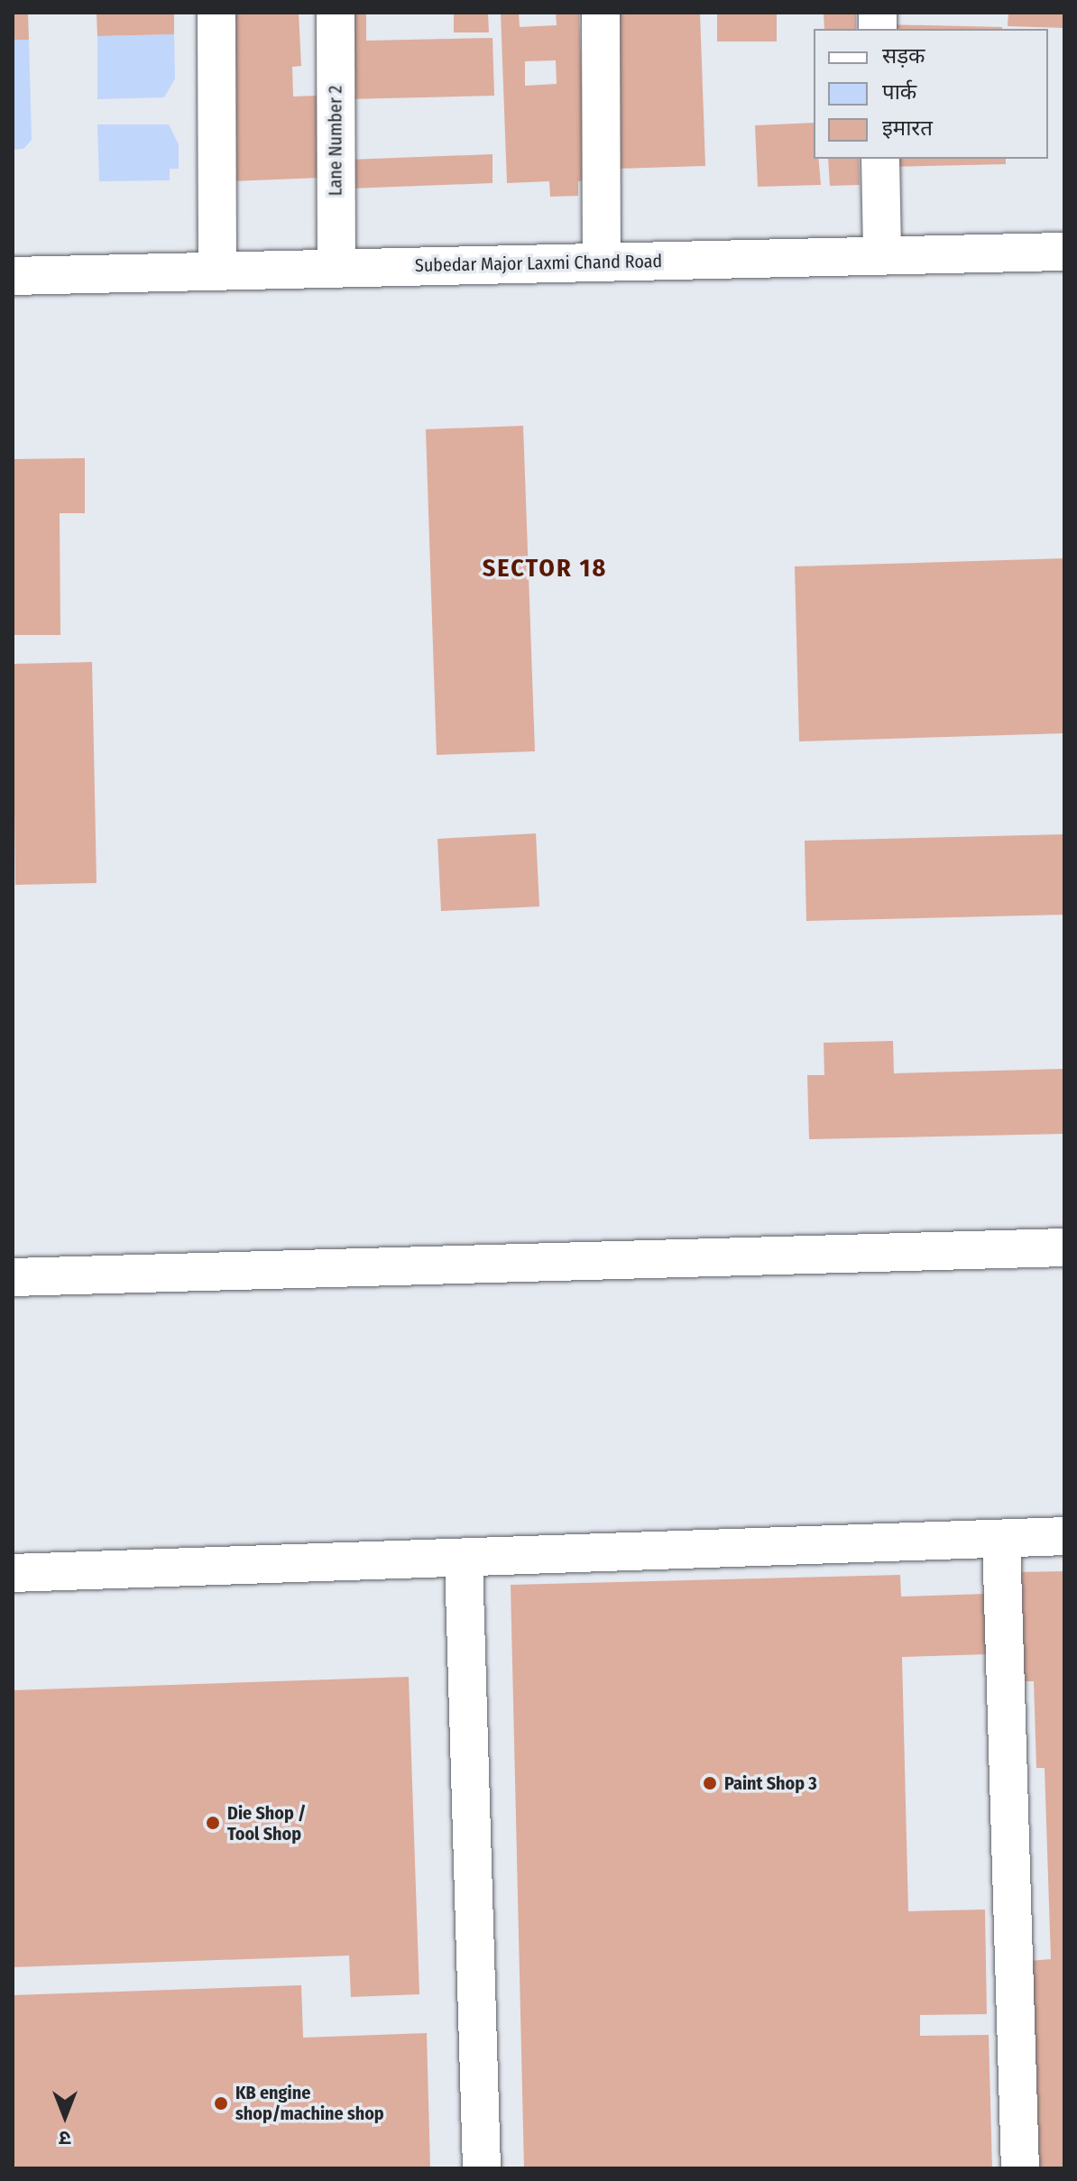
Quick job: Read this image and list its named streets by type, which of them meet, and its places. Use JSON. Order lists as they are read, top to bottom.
{
  "streets": {
    "street": ["Lane Number 2", "Subedar Major Laxmi Chand Road"]
  },
  "crossings": [
    ["Lane Number 2", "Subedar Major Laxmi Chand Road"]
  ],
  "districts": ["SECTOR 18"],
  "places": ["Paint Shop 3", "Die Shop / Tool Shop", "KB engine shop/machine shop"],
  "legend": ["सड़क", "पार्क", "इमारत"],
  "north": "bottom"
}
